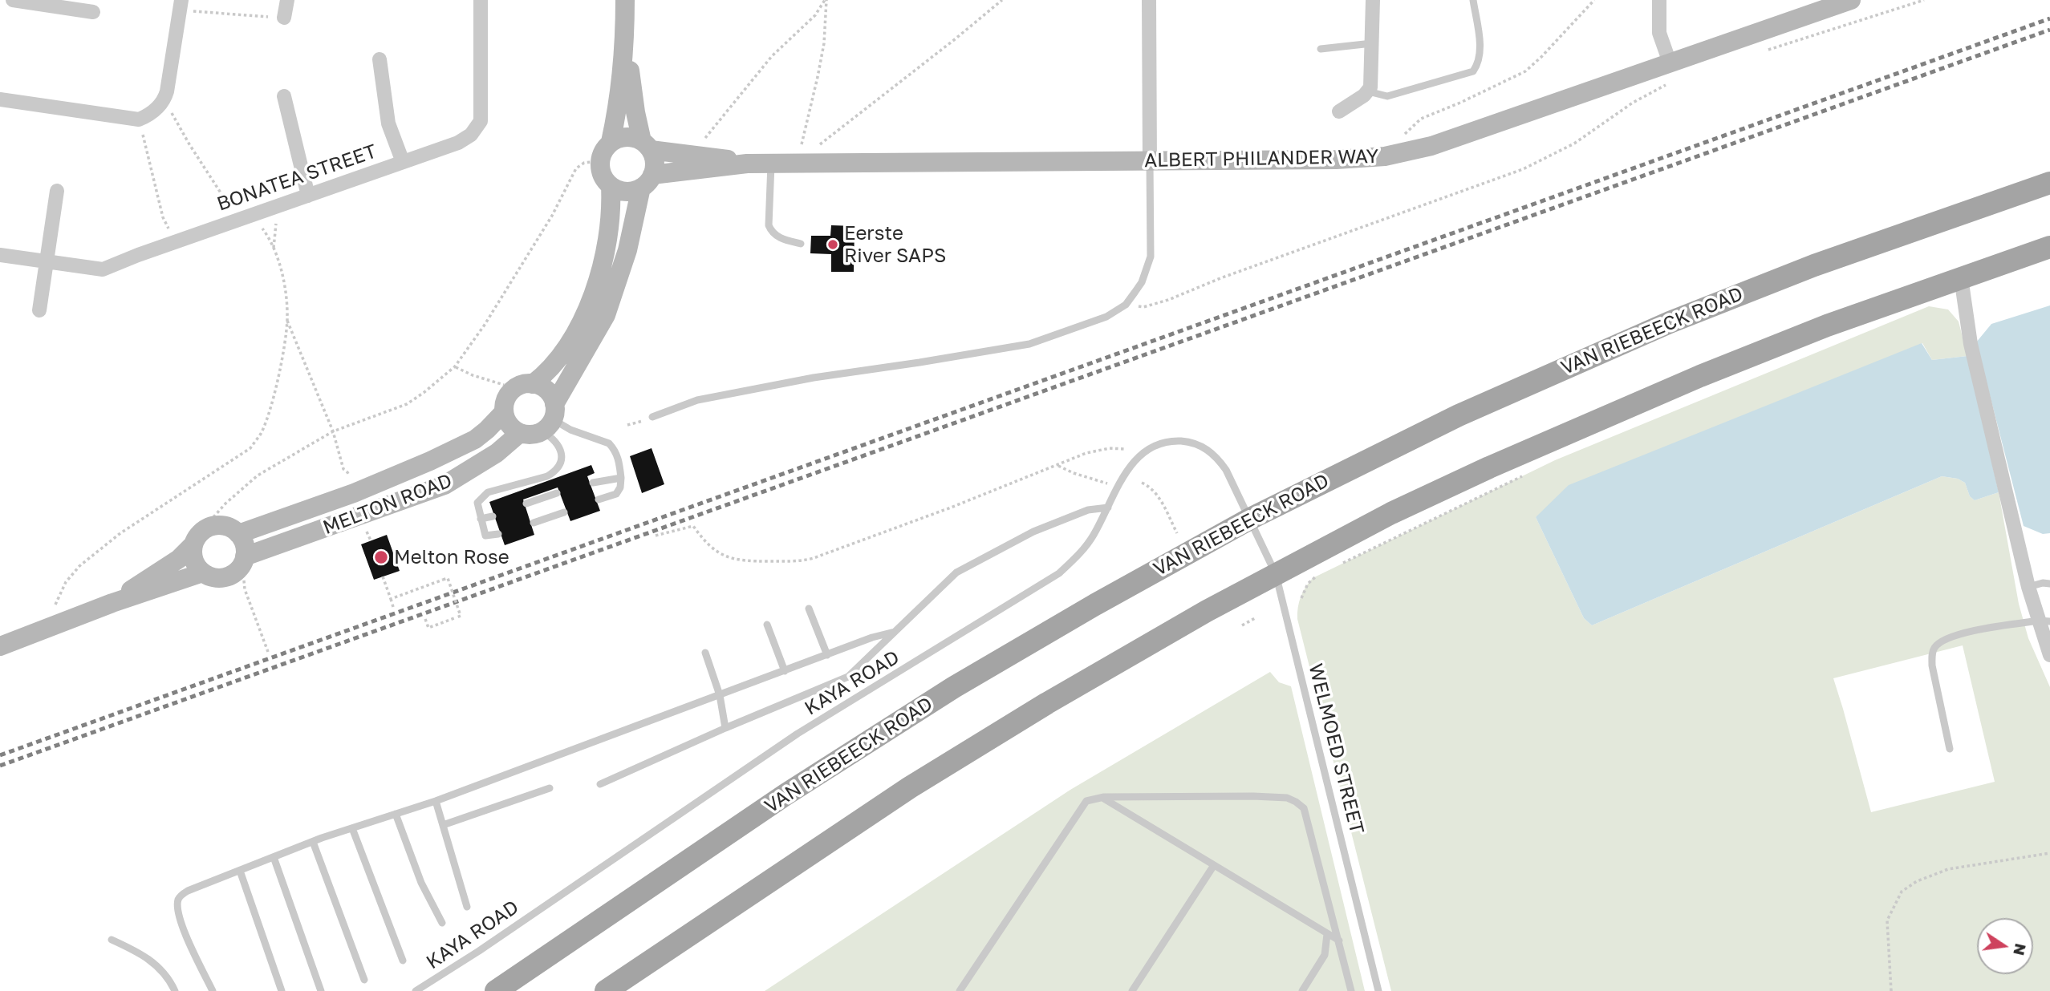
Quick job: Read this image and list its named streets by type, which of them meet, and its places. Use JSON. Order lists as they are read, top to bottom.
{
  "streets": {
    "main road": ["VAN RIEBEECK ROAD"],
    "street": ["ALBERT PHILANDER WAY", "BONATEA STREET", "MELTON ROAD"],
    "lane": ["KAYA ROAD", "WELMOED STREET"]
  },
  "crossings": [
    ["VAN RIEBEECK ROAD", "KAYA ROAD"],
    ["VAN RIEBEECK ROAD", "WELMOED STREET"],
    ["KAYA ROAD", "WELMOED STREET"]
  ],
  "places": ["Eerste River SAPS", "Melton Rose"],
  "north": "right"
}
